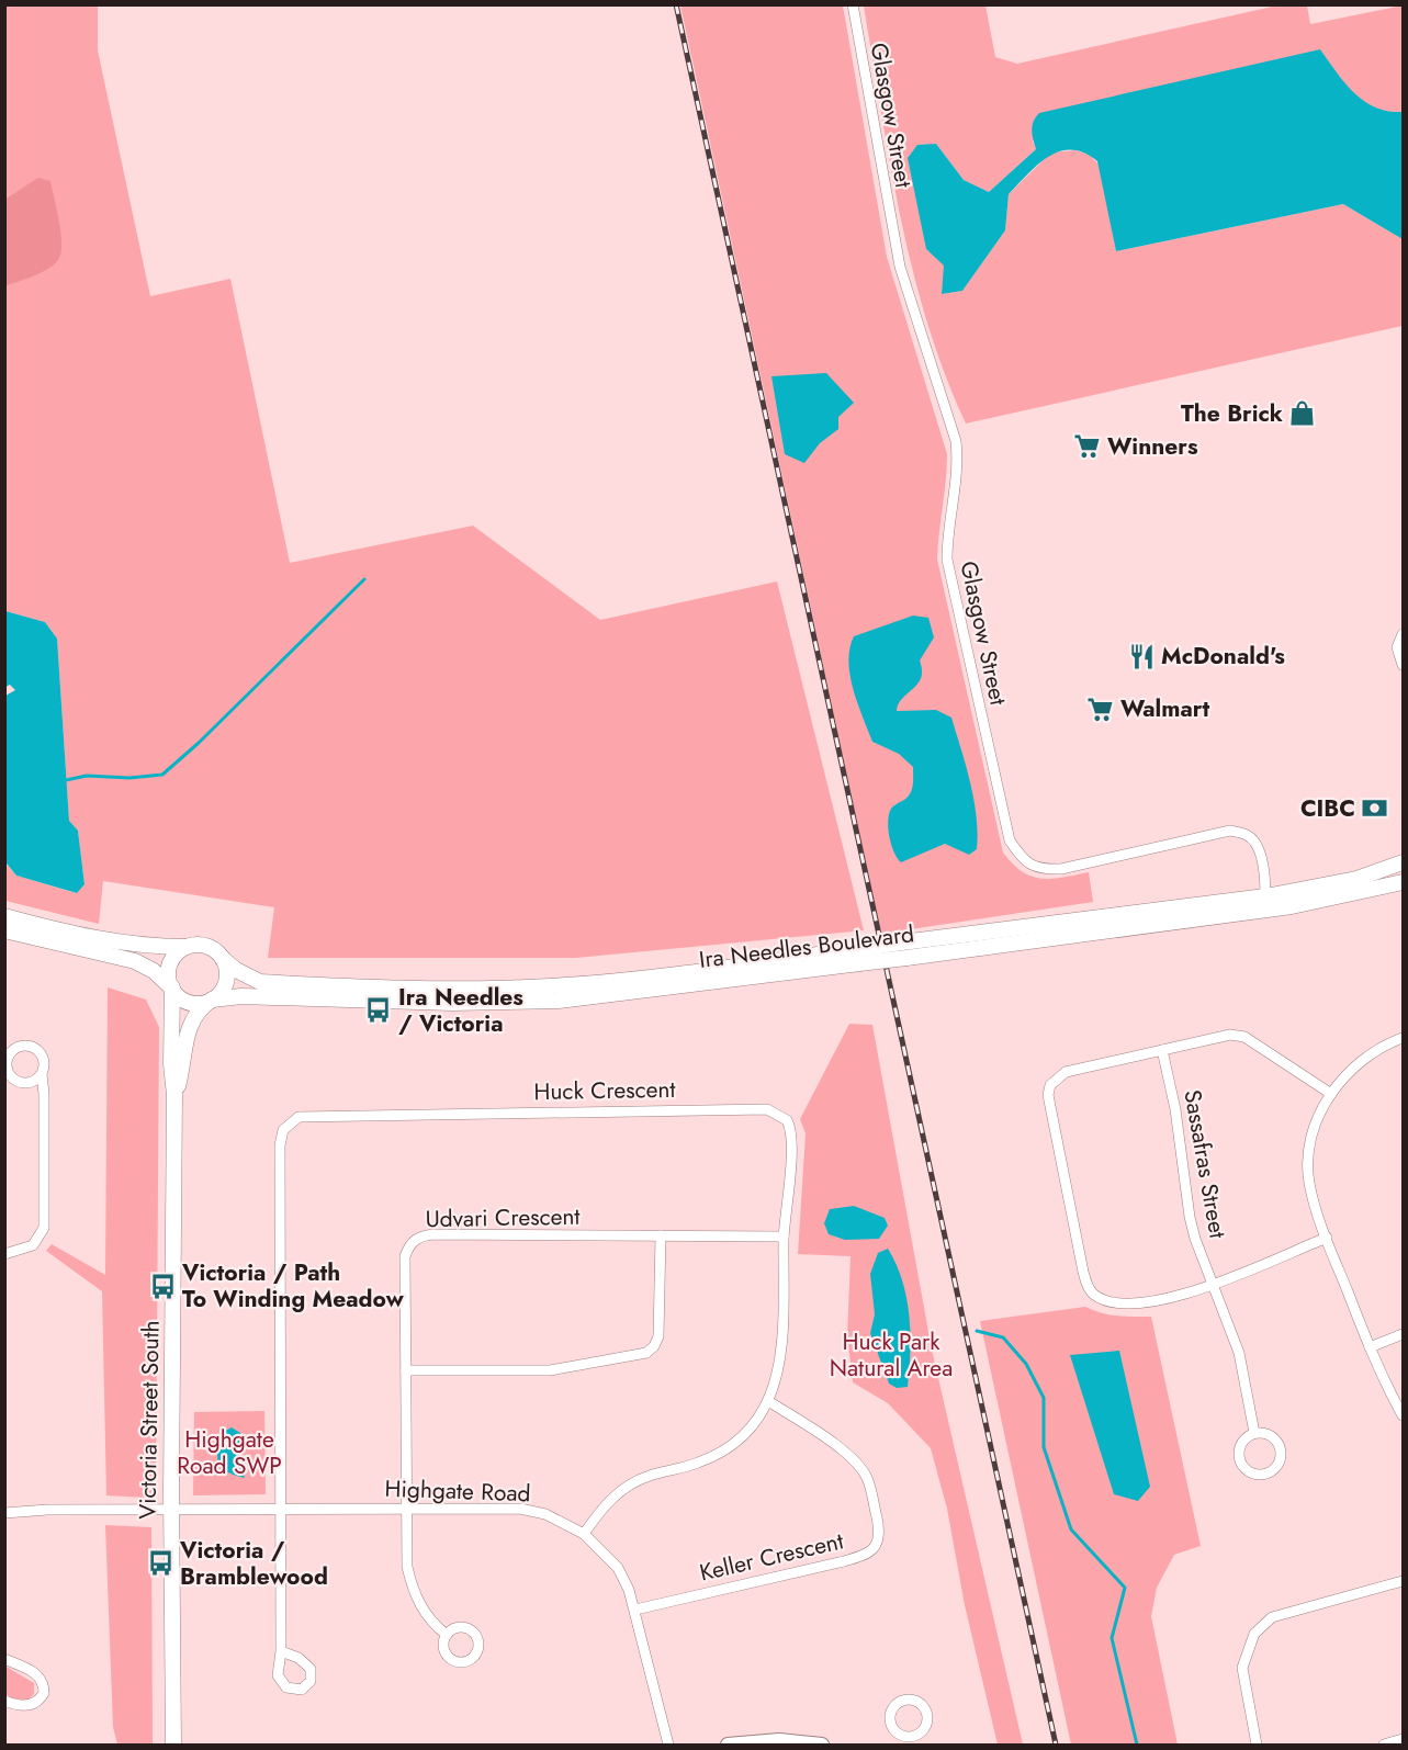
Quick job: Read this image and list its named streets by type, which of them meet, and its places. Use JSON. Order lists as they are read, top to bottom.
{
  "streets": {
    "main road": ["Ira Needles Boulevard", "Victoria Street South"],
    "street": [
      "Glasgow Street",
      "Huck Crescent",
      "Sassafras Street",
      "Udvari Crescent",
      "Highgate Road",
      "Keller Crescent"
    ]
  },
  "crossings": [
    ["Glasgow Street", "Ira Needles Boulevard"],
    ["Ira Needles Boulevard", "Victoria Street South"],
    ["Huck Crescent", "Udvari Crescent"],
    ["Huck Crescent", "Highgate Road"],
    ["Huck Crescent", "Keller Crescent"],
    ["Udvari Crescent", "Highgate Road"],
    ["Victoria Street South", "Highgate Road"],
    ["Highgate Road", "Keller Crescent"]
  ],
  "parks": ["Huck Park Natural Area", "Highgate Road SWP"],
  "places": {
    "shop": ["The Brick"],
    "supermarket": ["Winners", "Walmart"],
    "restaurant": ["McDonald's"],
    "bank": ["CIBC"],
    "bus stop": ["Ira Needles / Victoria", "Victoria / Path To Winding Meadow", "Victoria / Bramblewood"]
  }
}
